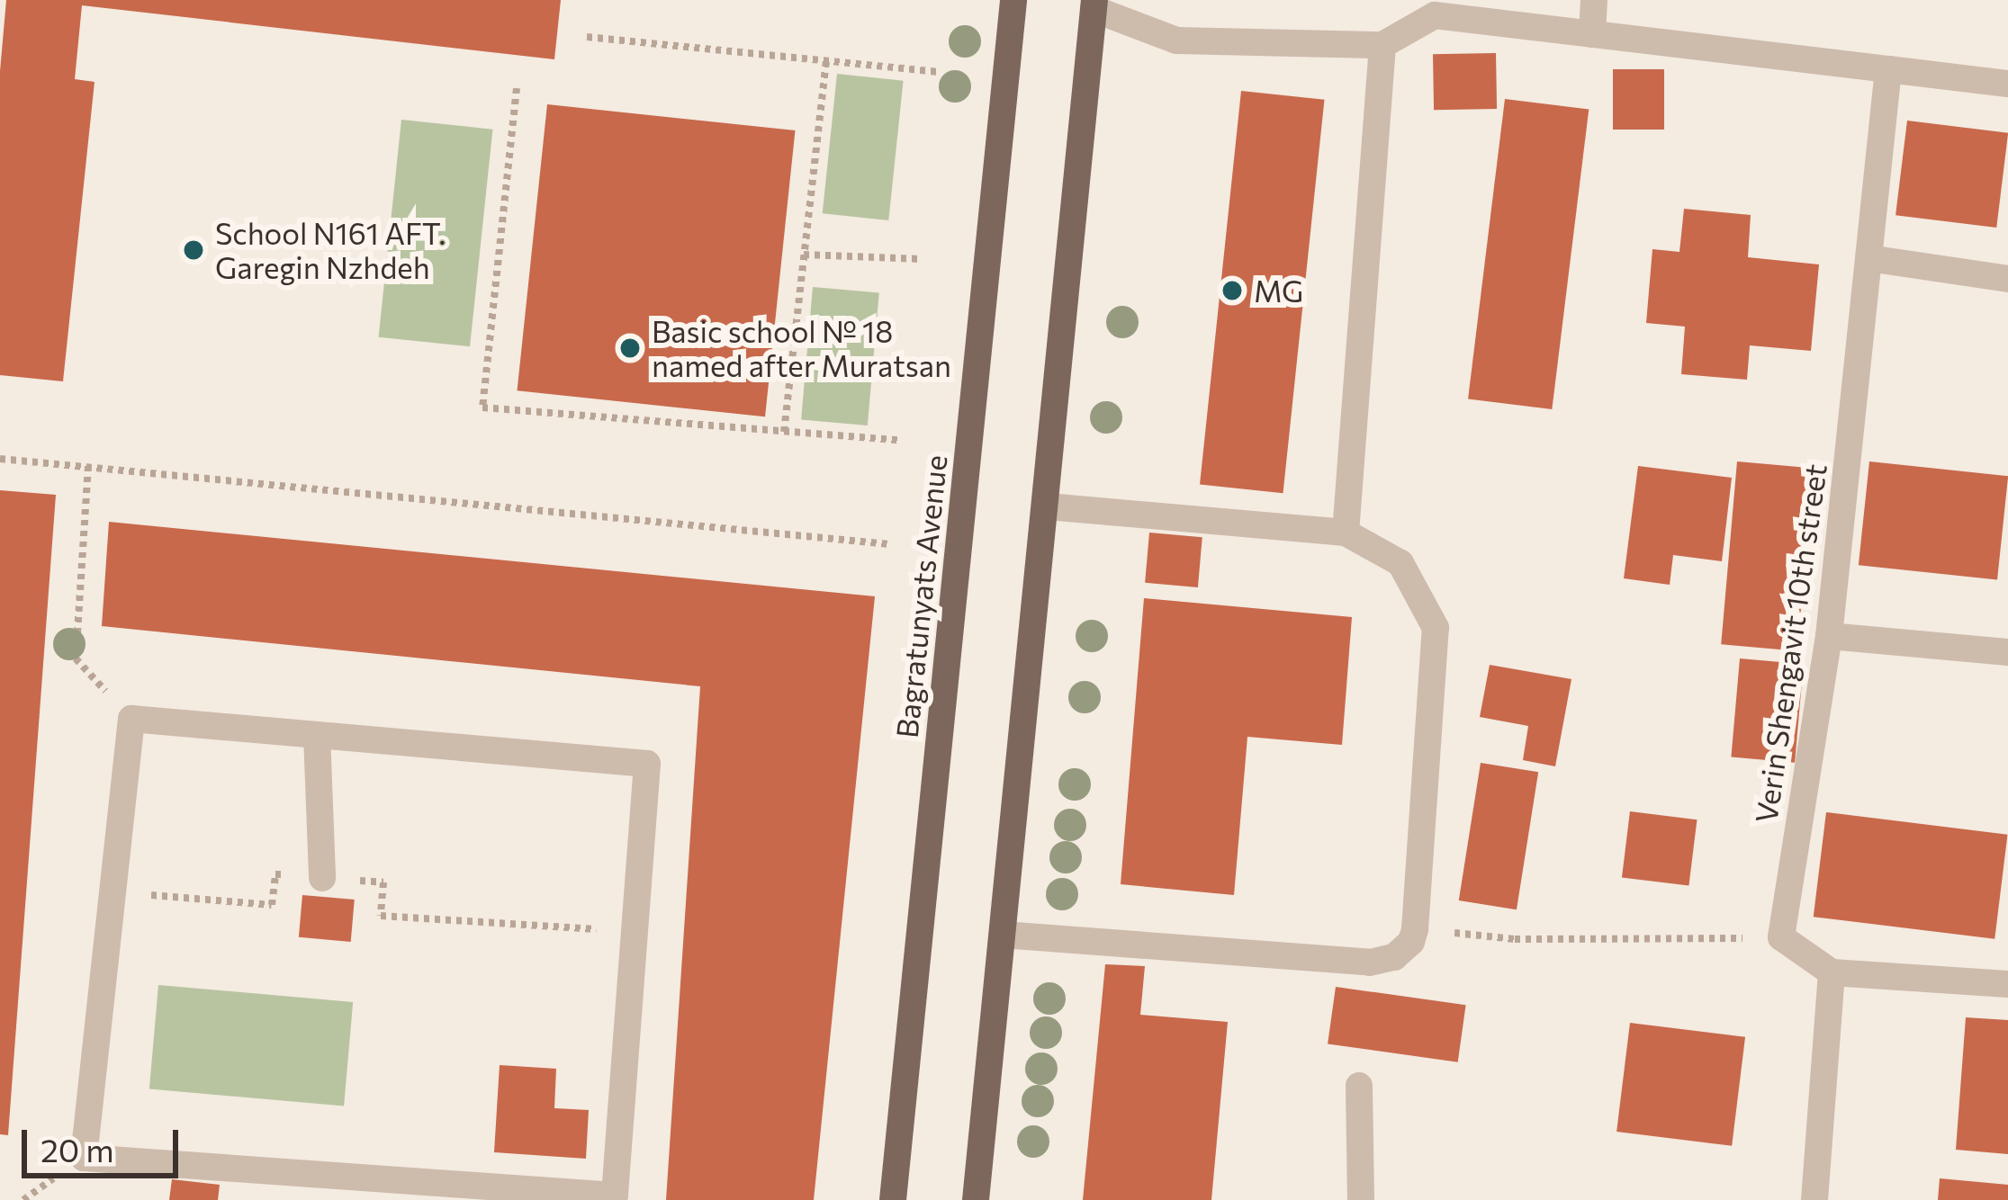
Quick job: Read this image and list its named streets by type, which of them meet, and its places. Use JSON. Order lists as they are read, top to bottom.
{
  "streets": {
    "main road": ["Bagratunyats Avenue"],
    "street": ["Verin Shengavit 10th street"]
  },
  "places": ["School N161 AFT. Garegin Nzhdeh", "MG", "Basic school № 18 named after Muratsan"],
  "scale_bar": "20 m"
}
